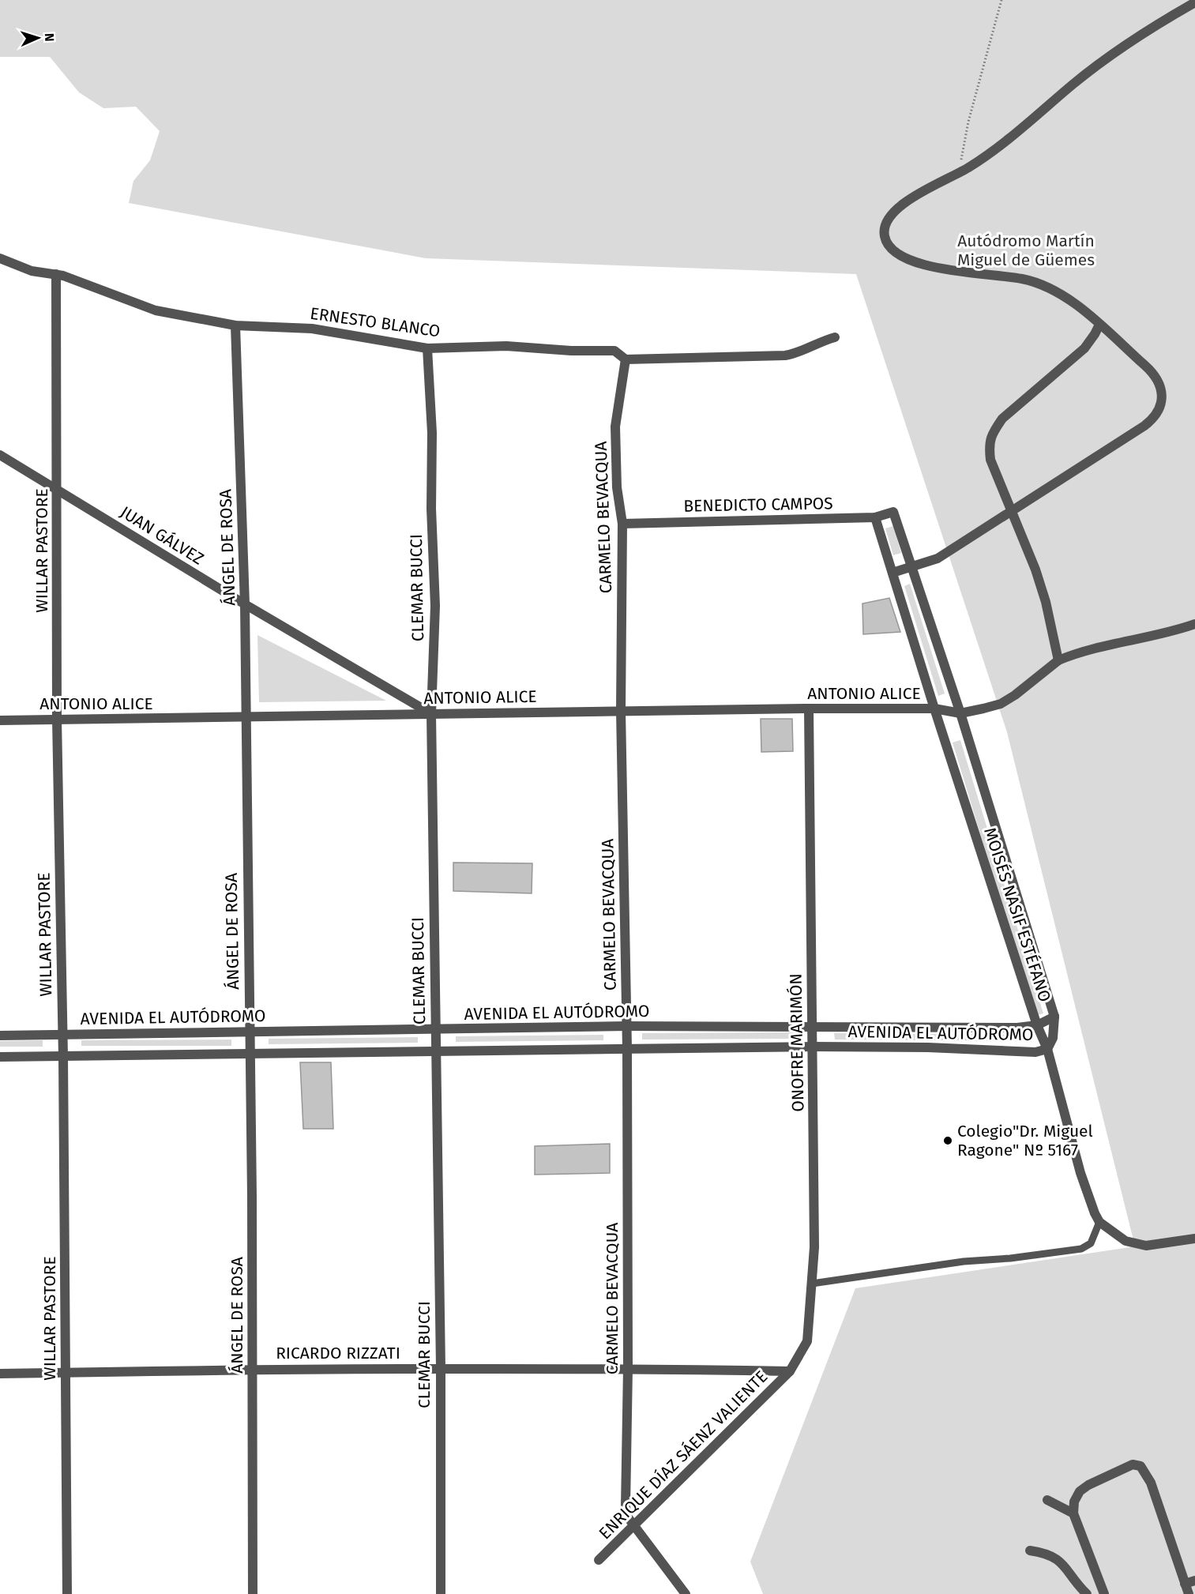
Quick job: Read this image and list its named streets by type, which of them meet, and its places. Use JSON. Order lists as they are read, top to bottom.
{
  "streets": {
    "street": [
      "ERNESTO BLANCO",
      "BENEDICTO CAMPOS",
      "CARMELO BEVACQUA",
      "JUAN GÁLVEZ",
      "ÁNGEL DE ROSA",
      "WILLAR PASTORE",
      "CLEMAR BUCCI",
      "ANTONIO ALICE",
      "MOISÉS NASIF ESTÉFANO",
      "AVENIDA EL AUTÓDROMO",
      "ONOFRE MARIMÓN",
      "RICARDO RIZZATI",
      "ENRIQUE DÍAZ SÁENZ VALIENTE"
    ]
  },
  "crossings": [
    ["ERNESTO BLANCO", "CARMELO BEVACQUA"],
    ["ERNESTO BLANCO", "ÁNGEL DE ROSA"],
    ["ERNESTO BLANCO", "WILLAR PASTORE"],
    ["ERNESTO BLANCO", "CLEMAR BUCCI"],
    ["BENEDICTO CAMPOS", "CARMELO BEVACQUA"],
    ["BENEDICTO CAMPOS", "MOISÉS NASIF ESTÉFANO"],
    ["CARMELO BEVACQUA", "ANTONIO ALICE"],
    ["CARMELO BEVACQUA", "AVENIDA EL AUTÓDROMO"],
    ["CARMELO BEVACQUA", "RICARDO RIZZATI"],
    ["CARMELO BEVACQUA", "ENRIQUE DÍAZ SÁENZ VALIENTE"],
    ["JUAN GÁLVEZ", "ÁNGEL DE ROSA"],
    ["JUAN GÁLVEZ", "WILLAR PASTORE"],
    ["JUAN GÁLVEZ", "CLEMAR BUCCI"],
    ["JUAN GÁLVEZ", "ANTONIO ALICE"],
    ["ÁNGEL DE ROSA", "ANTONIO ALICE"],
    ["ÁNGEL DE ROSA", "AVENIDA EL AUTÓDROMO"],
    ["ÁNGEL DE ROSA", "RICARDO RIZZATI"],
    ["WILLAR PASTORE", "ANTONIO ALICE"],
    ["WILLAR PASTORE", "AVENIDA EL AUTÓDROMO"],
    ["WILLAR PASTORE", "RICARDO RIZZATI"],
    ["CLEMAR BUCCI", "ANTONIO ALICE"],
    ["CLEMAR BUCCI", "AVENIDA EL AUTÓDROMO"],
    ["CLEMAR BUCCI", "RICARDO RIZZATI"],
    ["ANTONIO ALICE", "MOISÉS NASIF ESTÉFANO"],
    ["ANTONIO ALICE", "ONOFRE MARIMÓN"],
    ["MOISÉS NASIF ESTÉFANO", "AVENIDA EL AUTÓDROMO"],
    ["AVENIDA EL AUTÓDROMO", "ONOFRE MARIMÓN"],
    ["ONOFRE MARIMÓN", "RICARDO RIZZATI"],
    ["ONOFRE MARIMÓN", "ENRIQUE DÍAZ SÁENZ VALIENTE"],
    ["RICARDO RIZZATI", "ENRIQUE DÍAZ SÁENZ VALIENTE"]
  ],
  "parks": ["Autódromo Martín Miguel de Güemes"],
  "places": ["Colegio\"Dr. Miguel Ragone\" Nº 5167"],
  "north": "right"
}
